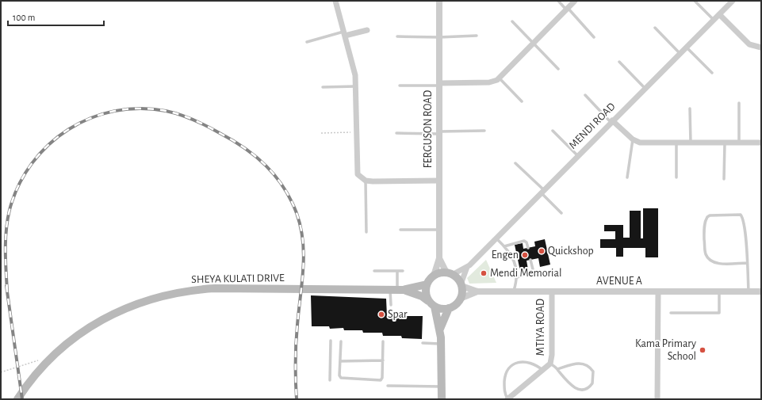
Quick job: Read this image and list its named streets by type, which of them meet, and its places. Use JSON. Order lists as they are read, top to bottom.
{
  "streets": {
    "main road": ["SHEYA KULATI DRIVE"],
    "street": [
      "MENDI ROAD",
      "FERGUSON ROAD",
      "AVENUE A",
      "MTIYA ROAD"
    ]
  },
  "crossings": [
    ["MENDI ROAD", "FERGUSON ROAD"],
    ["MENDI ROAD", "SHEYA KULATI DRIVE"],
    ["FERGUSON ROAD", "SHEYA KULATI DRIVE"],
    ["AVENUE A", "MTIYA ROAD"]
  ],
  "places": [
    "Quickshop",
    "Engen",
    "Mendi Memorial",
    "Spar",
    "Kama Primary School"
  ],
  "scale_bar": "100 m"
}
